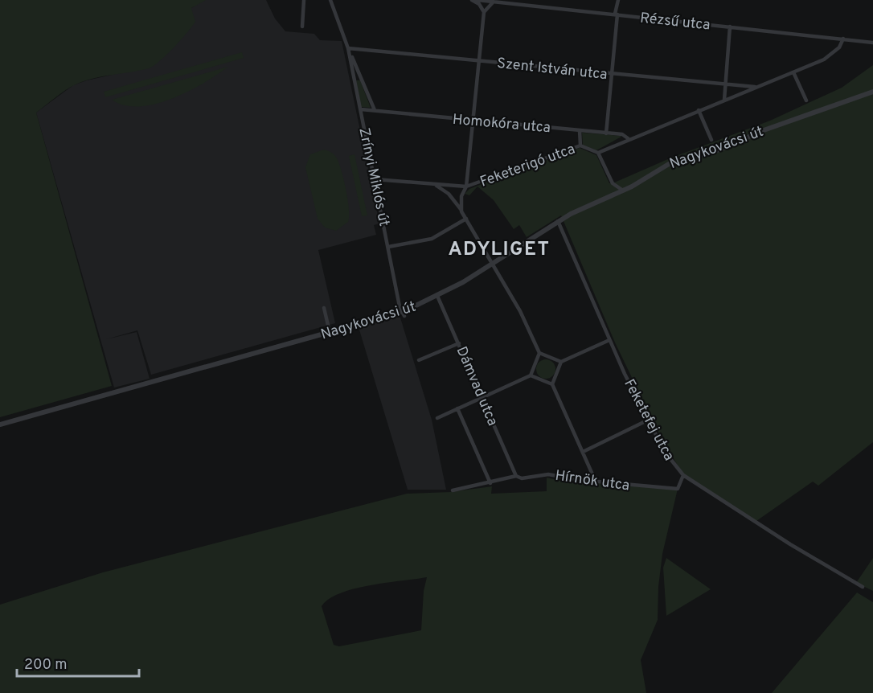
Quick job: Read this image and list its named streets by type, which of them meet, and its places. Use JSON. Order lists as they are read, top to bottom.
{
  "streets": {
    "street": [
      "Rézsű utca",
      "Szent István utca",
      "Homokóra utca",
      "Nagykovácsi út",
      "Feketerigó utca",
      "Zrínyi Miklós út",
      "Dámvad utca",
      "Feketefej utca",
      "Hírnök utca"
    ]
  },
  "crossings": [
    ["Rézsű utca", "Feketerigó utca"],
    ["Szent István utca", "Feketerigó utca"],
    ["Szent István utca", "Zrínyi Miklós út"],
    ["Homokóra utca", "Feketerigó utca"],
    ["Homokóra utca", "Zrínyi Miklós út"],
    ["Nagykovácsi út", "Zrínyi Miklós út"],
    ["Nagykovácsi út", "Dámvad utca"],
    ["Nagykovácsi út", "Feketefej utca"],
    ["Feketerigó utca", "Zrínyi Miklós út"],
    ["Dámvad utca", "Hírnök utca"],
    ["Feketefej utca", "Hírnök utca"]
  ],
  "districts": ["ADYLIGET"],
  "scale_bar": "200 m"
}
